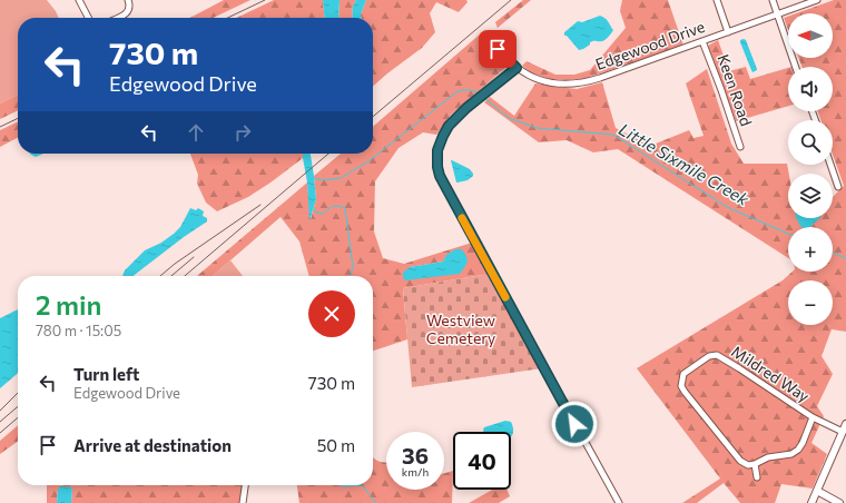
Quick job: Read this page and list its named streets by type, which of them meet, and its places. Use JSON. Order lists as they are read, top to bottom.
{
  "streets": {
    "street": ["Edgewood Drive", "Keen Road", "Mildred Way"]
  },
  "crossings": [
    ["Edgewood Drive", "Keen Road"]
  ],
  "water": ["Little Sixmile Creek"],
  "parks": ["Westview Cemetery"],
  "north": "left",
  "page": {
    "map_buttons": ["+", "−"],
    "turn": ["730 m", "Edgewood Drive"],
    "heading": ["2 min", "780 m · 15:05"],
    "list": [
      {
        "name": "Turn left",
        "note": "Edgewood Drive",
        "value": "730 m"
      },
      {
        "name": "Arrive at destination",
        "value": "50 m"
      }
    ],
    "speed": "36 km/h",
    "limit": "40"
  }
}
